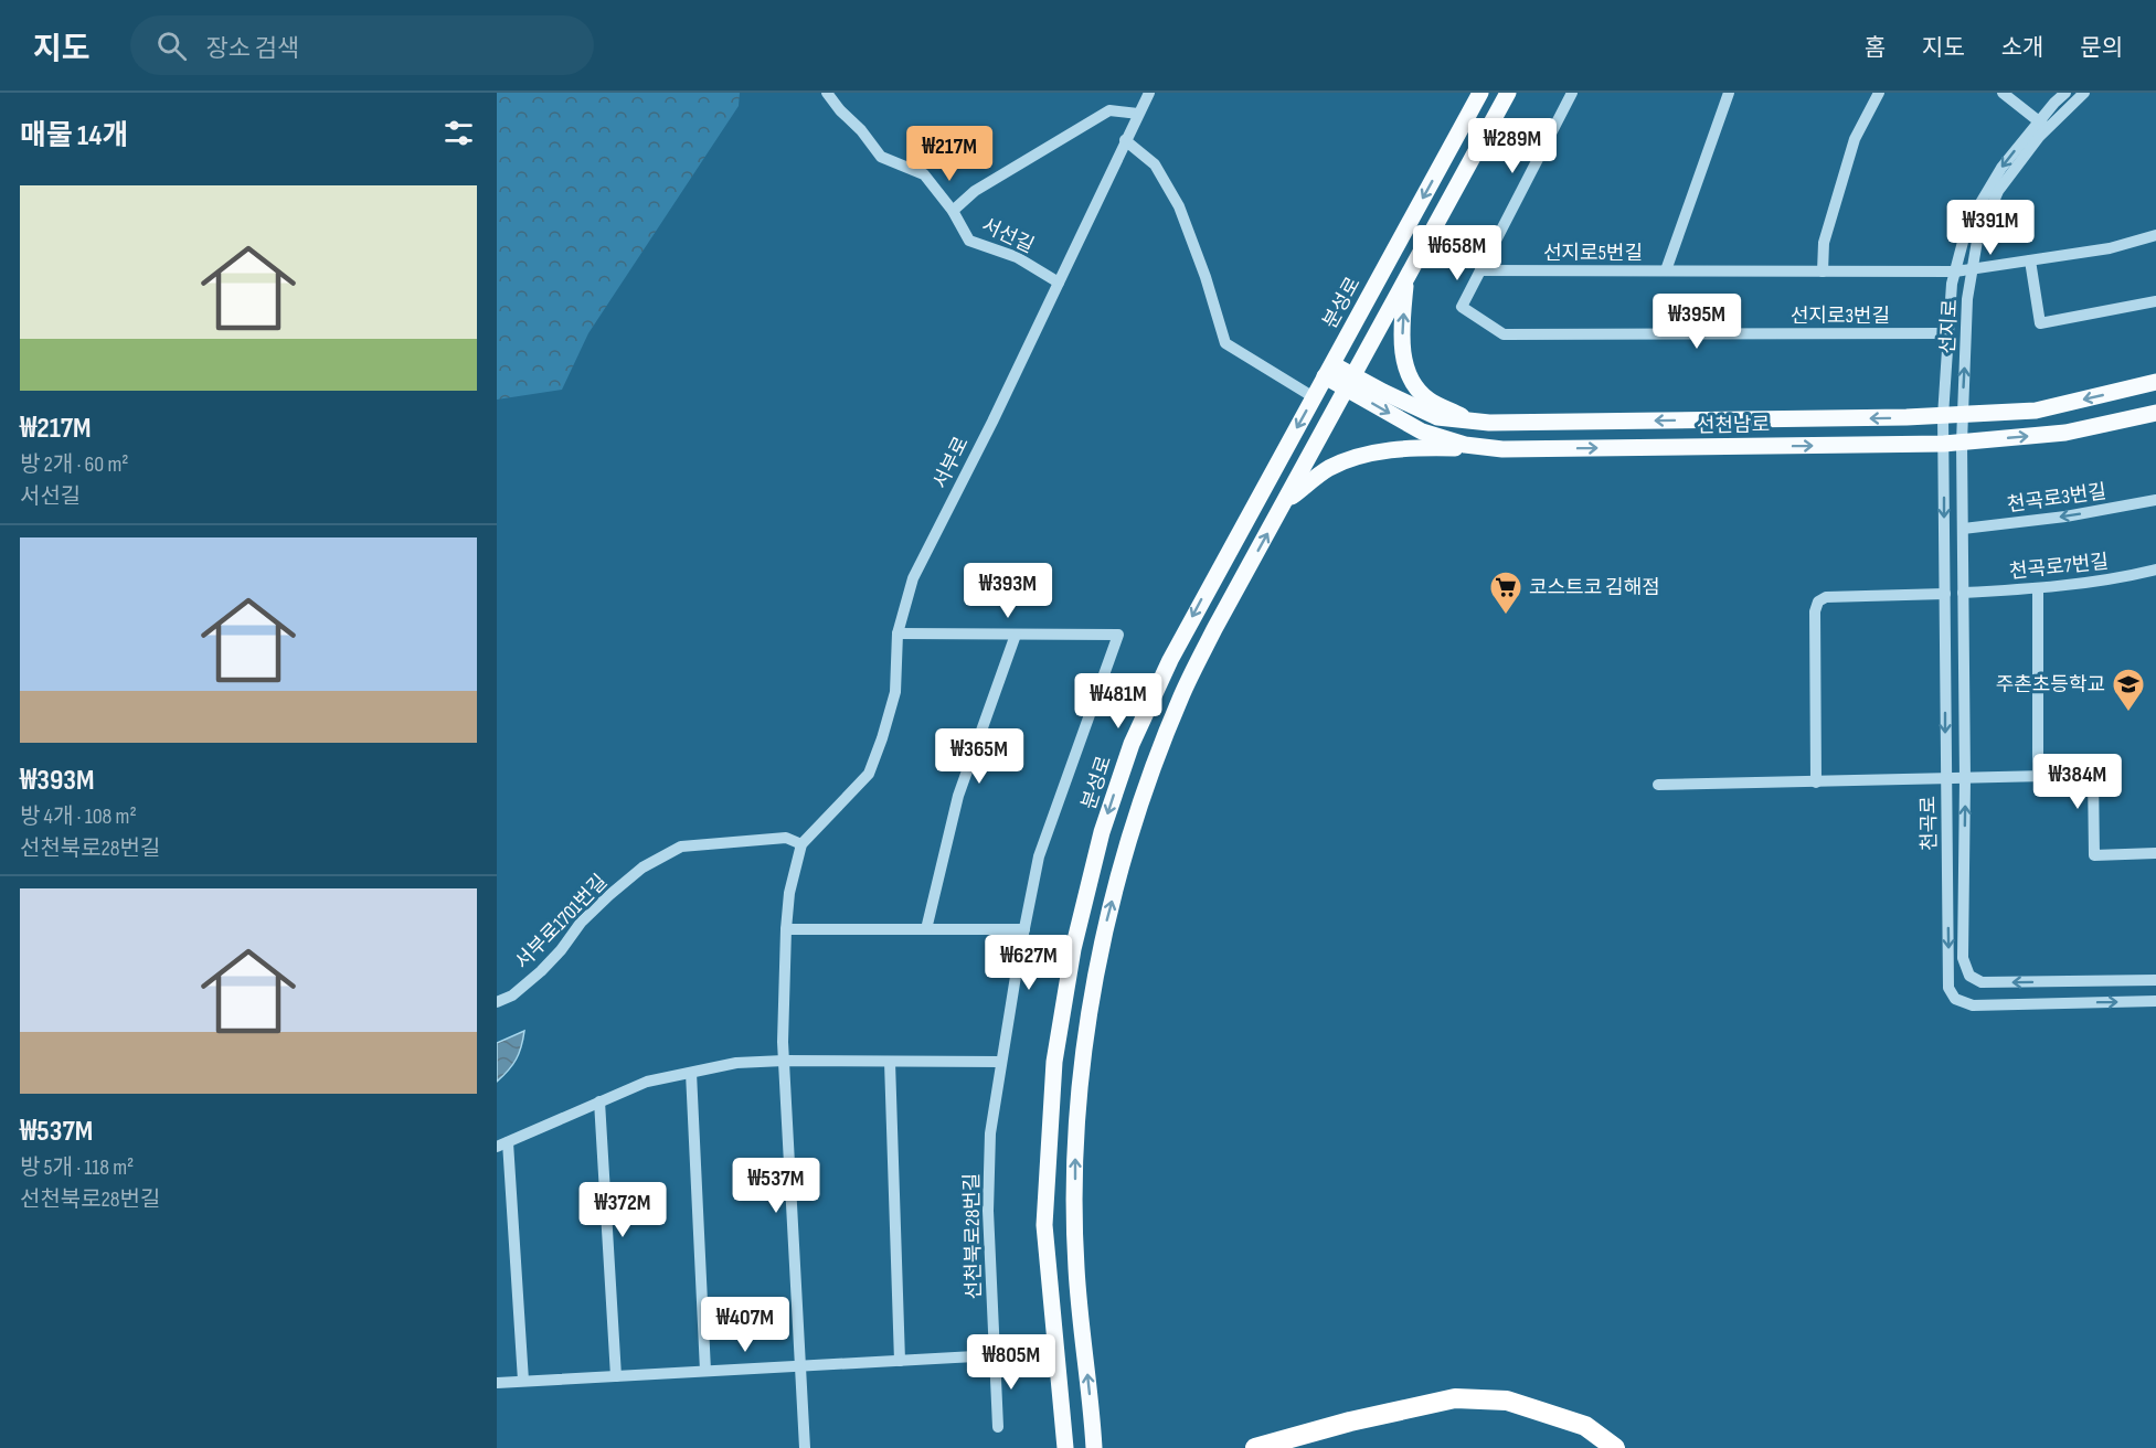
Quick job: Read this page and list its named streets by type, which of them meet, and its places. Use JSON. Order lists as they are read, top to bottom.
{
  "streets": {
    "main road": ["분성로", "선천남로"],
    "street": [
      "서선길",
      "선지로5번길",
      "선지로3번길",
      "선지로",
      "서부로",
      "천곡로3번길",
      "천곡로7번길",
      "천곡로",
      "서부로1701번길",
      "선천북로28번길"
    ]
  },
  "crossings": [
    ["서선길", "서부로"],
    ["선지로5번길", "선지로3번길"],
    ["선지로5번길", "선지로"],
    ["분성로", "선천남로"],
    ["선지로3번길", "선지로"],
    ["선지로", "선천남로"],
    ["선지로", "천곡로"],
    ["선천남로", "천곡로"],
    ["서부로", "서부로1701번길"],
    ["천곡로3번길", "천곡로"],
    ["천곡로7번길", "천곡로"]
  ],
  "one_way": ["천곡로3번길"],
  "places": {
    "supermarket": ["코스트코 김해점"],
    "school or university": ["주촌초등학교"]
  },
  "page": {
    "header": "지도",
    "search": "장소 검색",
    "nav": [
      "홈",
      "지도",
      "소개",
      "문의"
    ],
    "heading": "매물 14개",
    "price": [
      "₩289M",
      "₩217M",
      "₩391M",
      "₩658M",
      "₩395M",
      "₩393M",
      "₩481M",
      "₩365M",
      "₩384M",
      "₩627M",
      "₩537M",
      "₩372M",
      "₩407M",
      "₩805M"
    ],
    "list": [
      {
        "name": "₩217M",
        "note": "방 2개 · 60 m² · 서선길"
      },
      {
        "name": "₩393M",
        "note": "방 4개 · 108 m² · 선천북로28번길"
      },
      {
        "name": "₩537M",
        "note": "방 5개 · 118 m² · 선천북로28번길"
      }
    ]
  }
}
